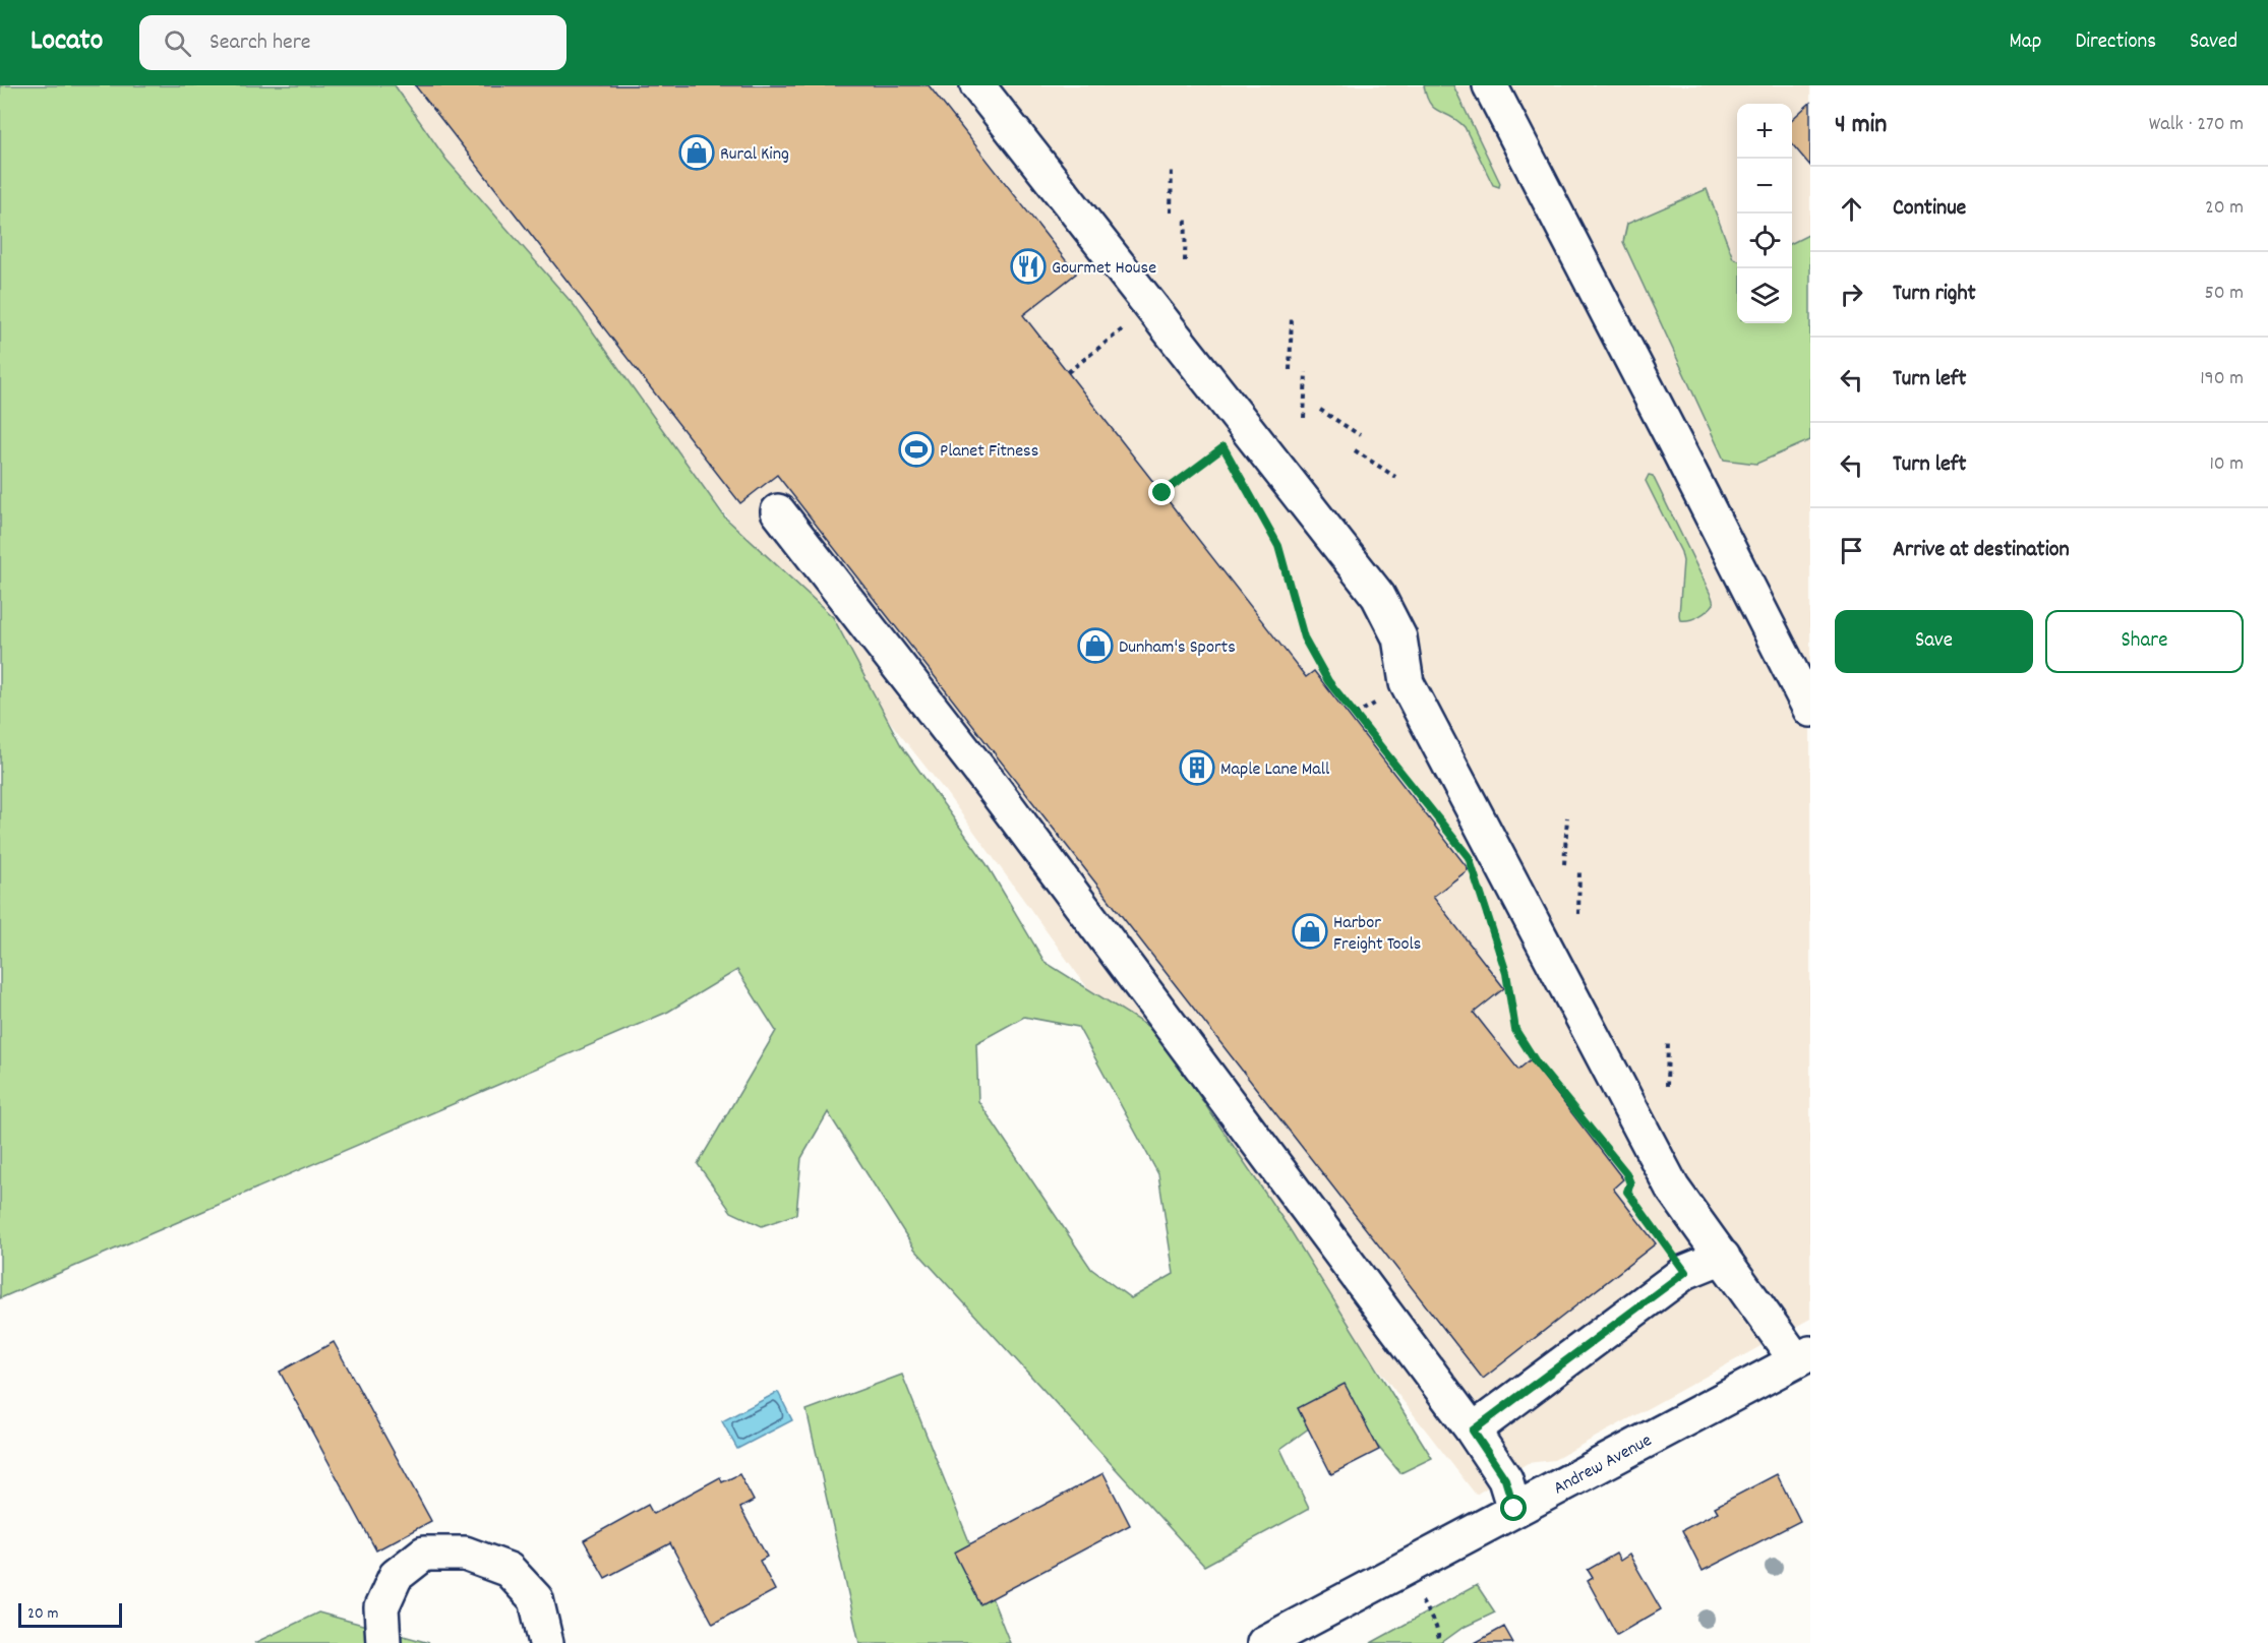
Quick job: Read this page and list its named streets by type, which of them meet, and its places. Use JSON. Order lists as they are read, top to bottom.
{
  "streets": {
    "street": ["Andrew Avenue"]
  },
  "places": {
    "shop": ["Rural King", "Dunham's Sports", "Harbor Freight Tools"],
    "restaurant": ["Gourmet House"],
    "sports": ["Planet Fitness"],
    "building": ["Maple Lane Mall"]
  },
  "scale_bar": "20 m",
  "page": {
    "header": "Locato",
    "search": "Search here",
    "nav": ["Map", "Directions", "Saved"],
    "heading": ["4 min", "Walk · 270 m"],
    "map_buttons": ["+", "−"],
    "list": [
      ["Continue", "20 m"],
      ["Turn right", "50 m"],
      ["Turn left", "190 m"],
      ["Turn left", "10 m"],
      "Arrive at destination"
    ],
    "buttons": ["Save", "Share"],
    "scale": "20 m"
  }
}
